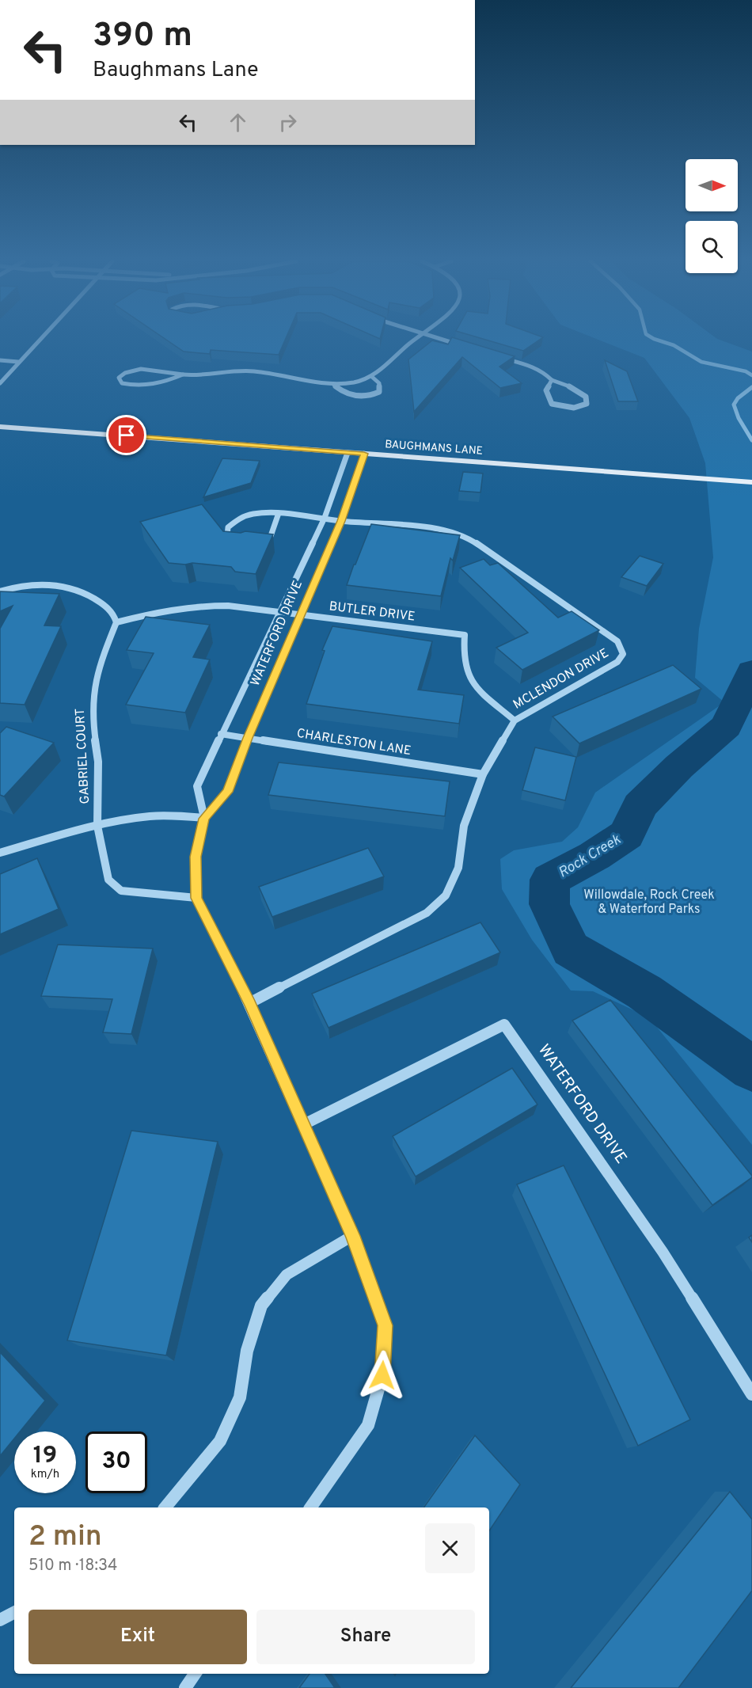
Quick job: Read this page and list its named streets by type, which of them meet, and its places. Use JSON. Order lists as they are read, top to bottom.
{
  "streets": {
    "main road": ["BAUGHMANS LANE"],
    "street": [
      "BUTLER DRIVE",
      "WATERFORD DRIVE",
      "MCLENDON DRIVE",
      "CHARLESTON LANE",
      "GABRIEL COURT"
    ]
  },
  "crossings": [
    ["BAUGHMANS LANE", "WATERFORD DRIVE"],
    ["BUTLER DRIVE", "WATERFORD DRIVE"],
    ["BUTLER DRIVE", "MCLENDON DRIVE"],
    ["BUTLER DRIVE", "GABRIEL COURT"],
    ["WATERFORD DRIVE", "MCLENDON DRIVE"],
    ["WATERFORD DRIVE", "CHARLESTON LANE"],
    ["WATERFORD DRIVE", "GABRIEL COURT"],
    ["MCLENDON DRIVE", "CHARLESTON LANE"]
  ],
  "water": ["Rock Creek"],
  "parks": ["Willowdale, Rock Creek & Waterford Parks"],
  "north": "right",
  "page": {
    "turn": ["390 m", "Baughmans Lane"],
    "speed": "19 km/h",
    "limit": "30",
    "heading": ["2 min", "510 m · 18:34"],
    "buttons": ["Exit", "Share"]
  }
}
